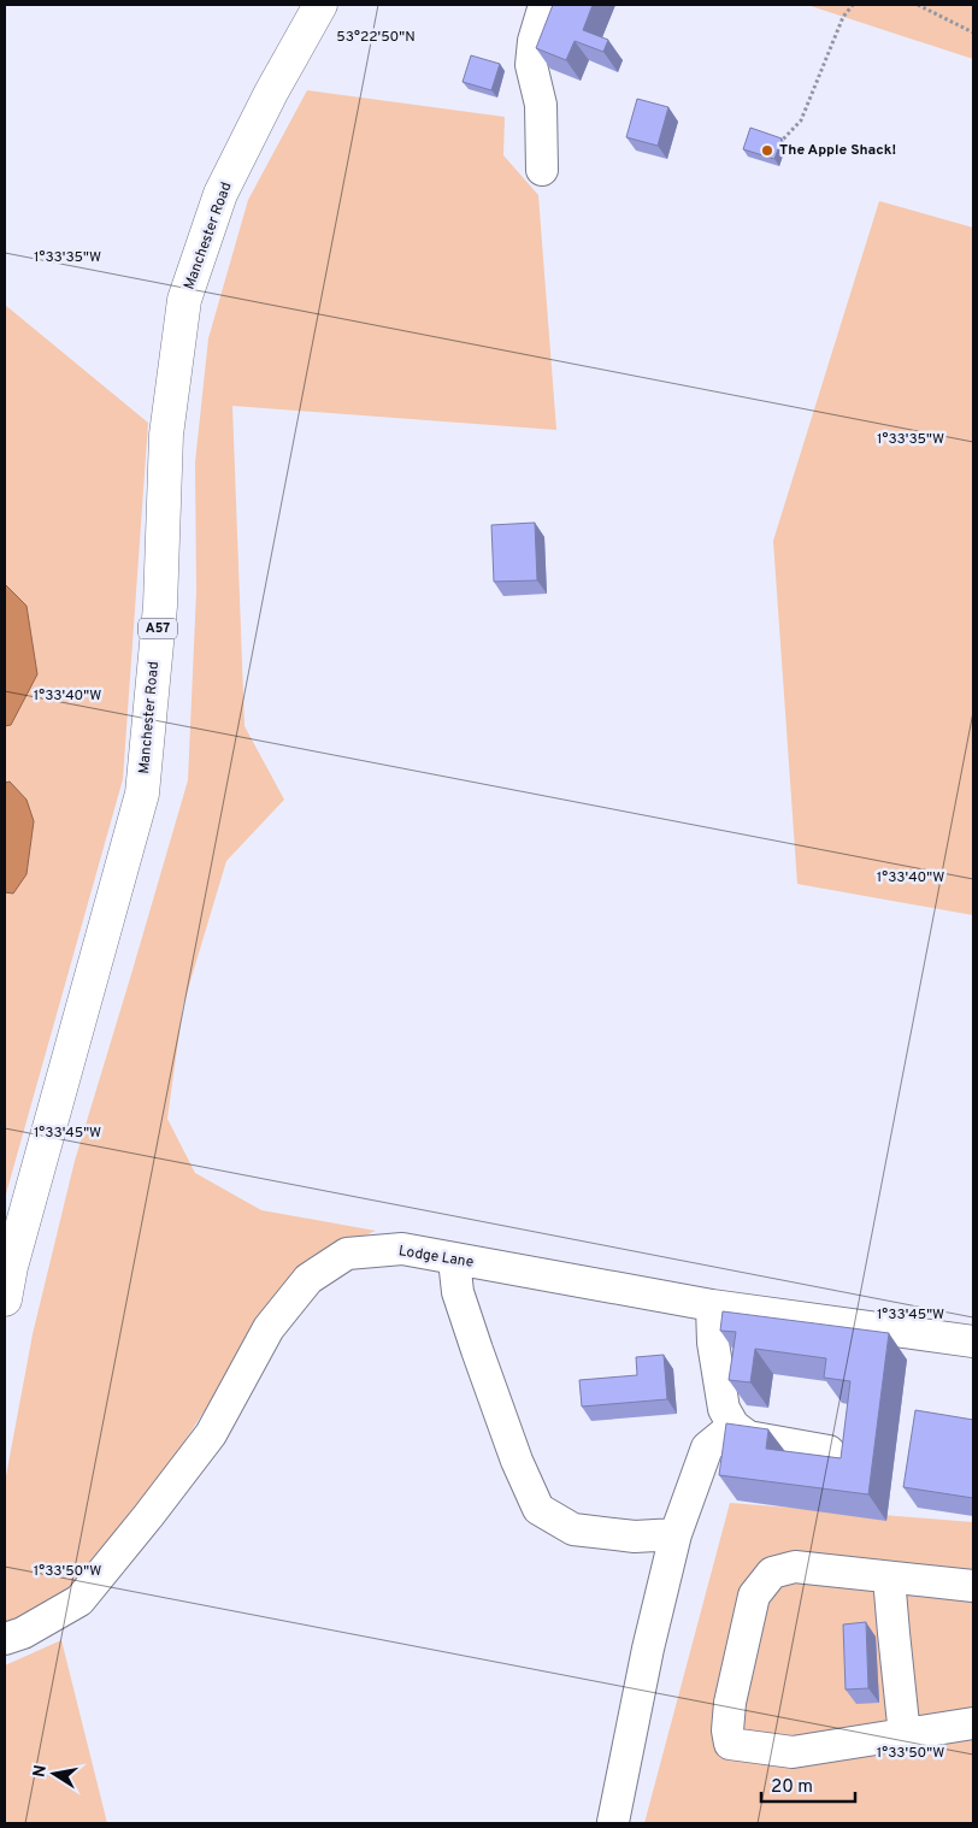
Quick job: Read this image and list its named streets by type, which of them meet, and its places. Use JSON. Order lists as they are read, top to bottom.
{
  "streets": {
    "main road": ["Manchester Road", "A57"],
    "street": ["Lodge Lane"]
  },
  "places": ["The Apple Shack!"],
  "scale_bar": "20 m",
  "north": "left",
  "coordinates": [
    "53°22'50\"N",
    "1°33'35\"W",
    "1°33'40\"W",
    "1°33'45\"W",
    "1°33'50\"W"
  ]
}
